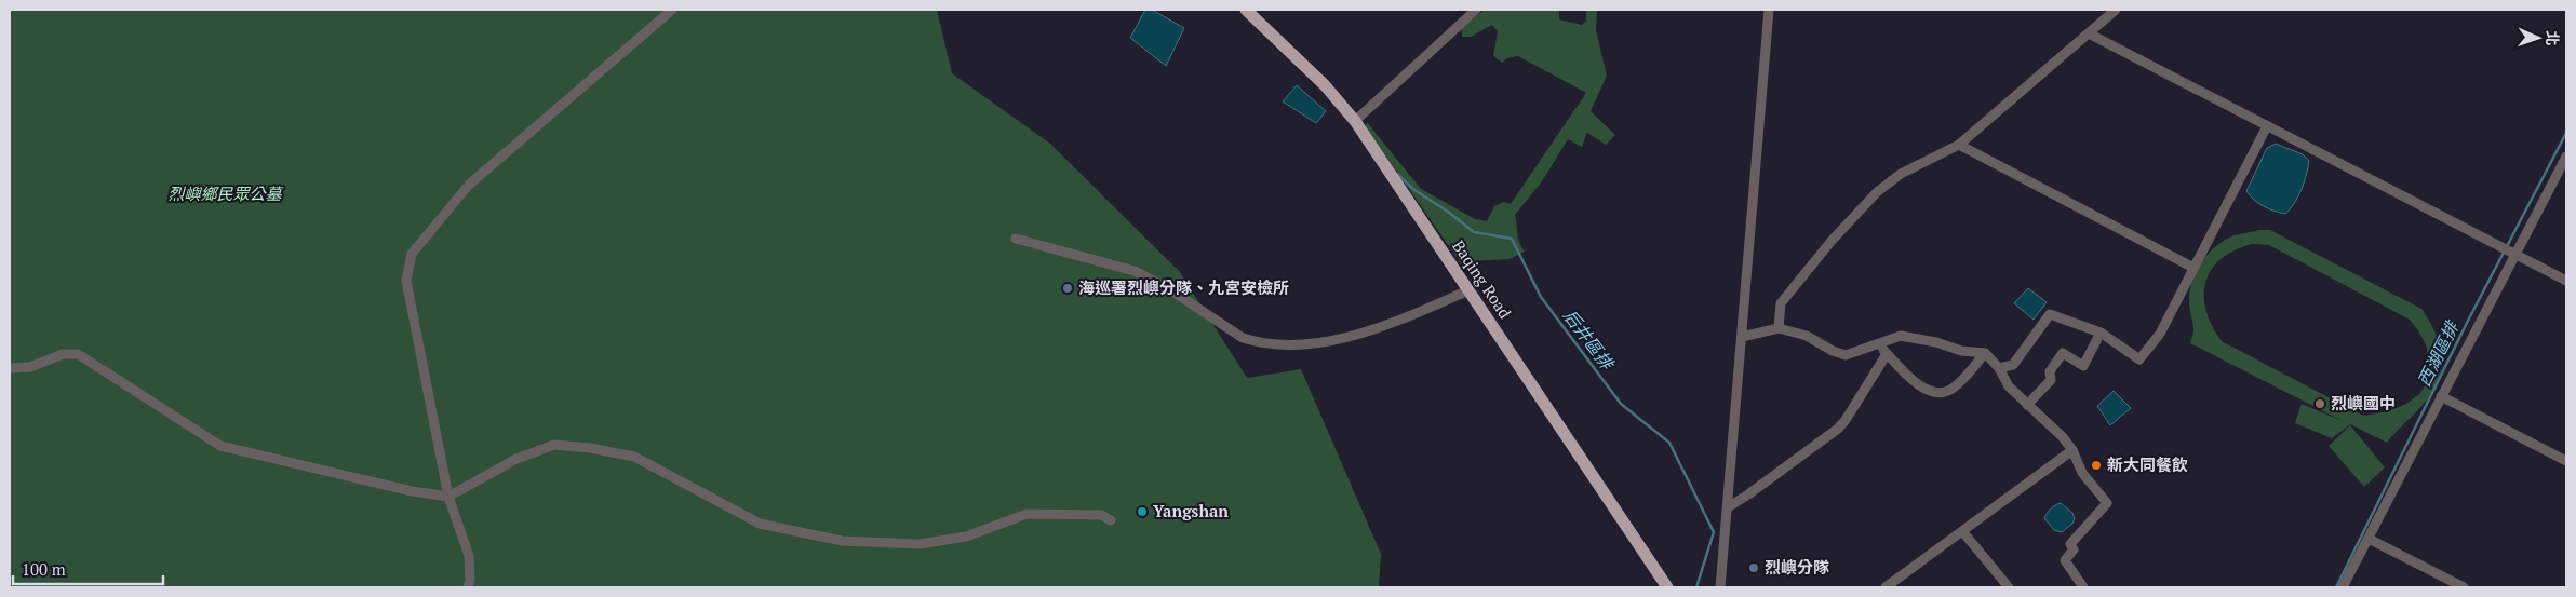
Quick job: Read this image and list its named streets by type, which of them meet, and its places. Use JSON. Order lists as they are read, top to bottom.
{
  "streets": {
    "main road": ["Baqing Road"]
  },
  "water": ["后井區排", "西湖區排"],
  "parks": ["烈嶼鄉民眾公墓"],
  "places": [
    "海巡署烈嶼分隊、九宮安檢所",
    "烈嶼國中",
    "新大同餐飲",
    "Yangshan",
    "烈嶼分隊"
  ],
  "scale_bar": "100 m",
  "north": "right"
}
